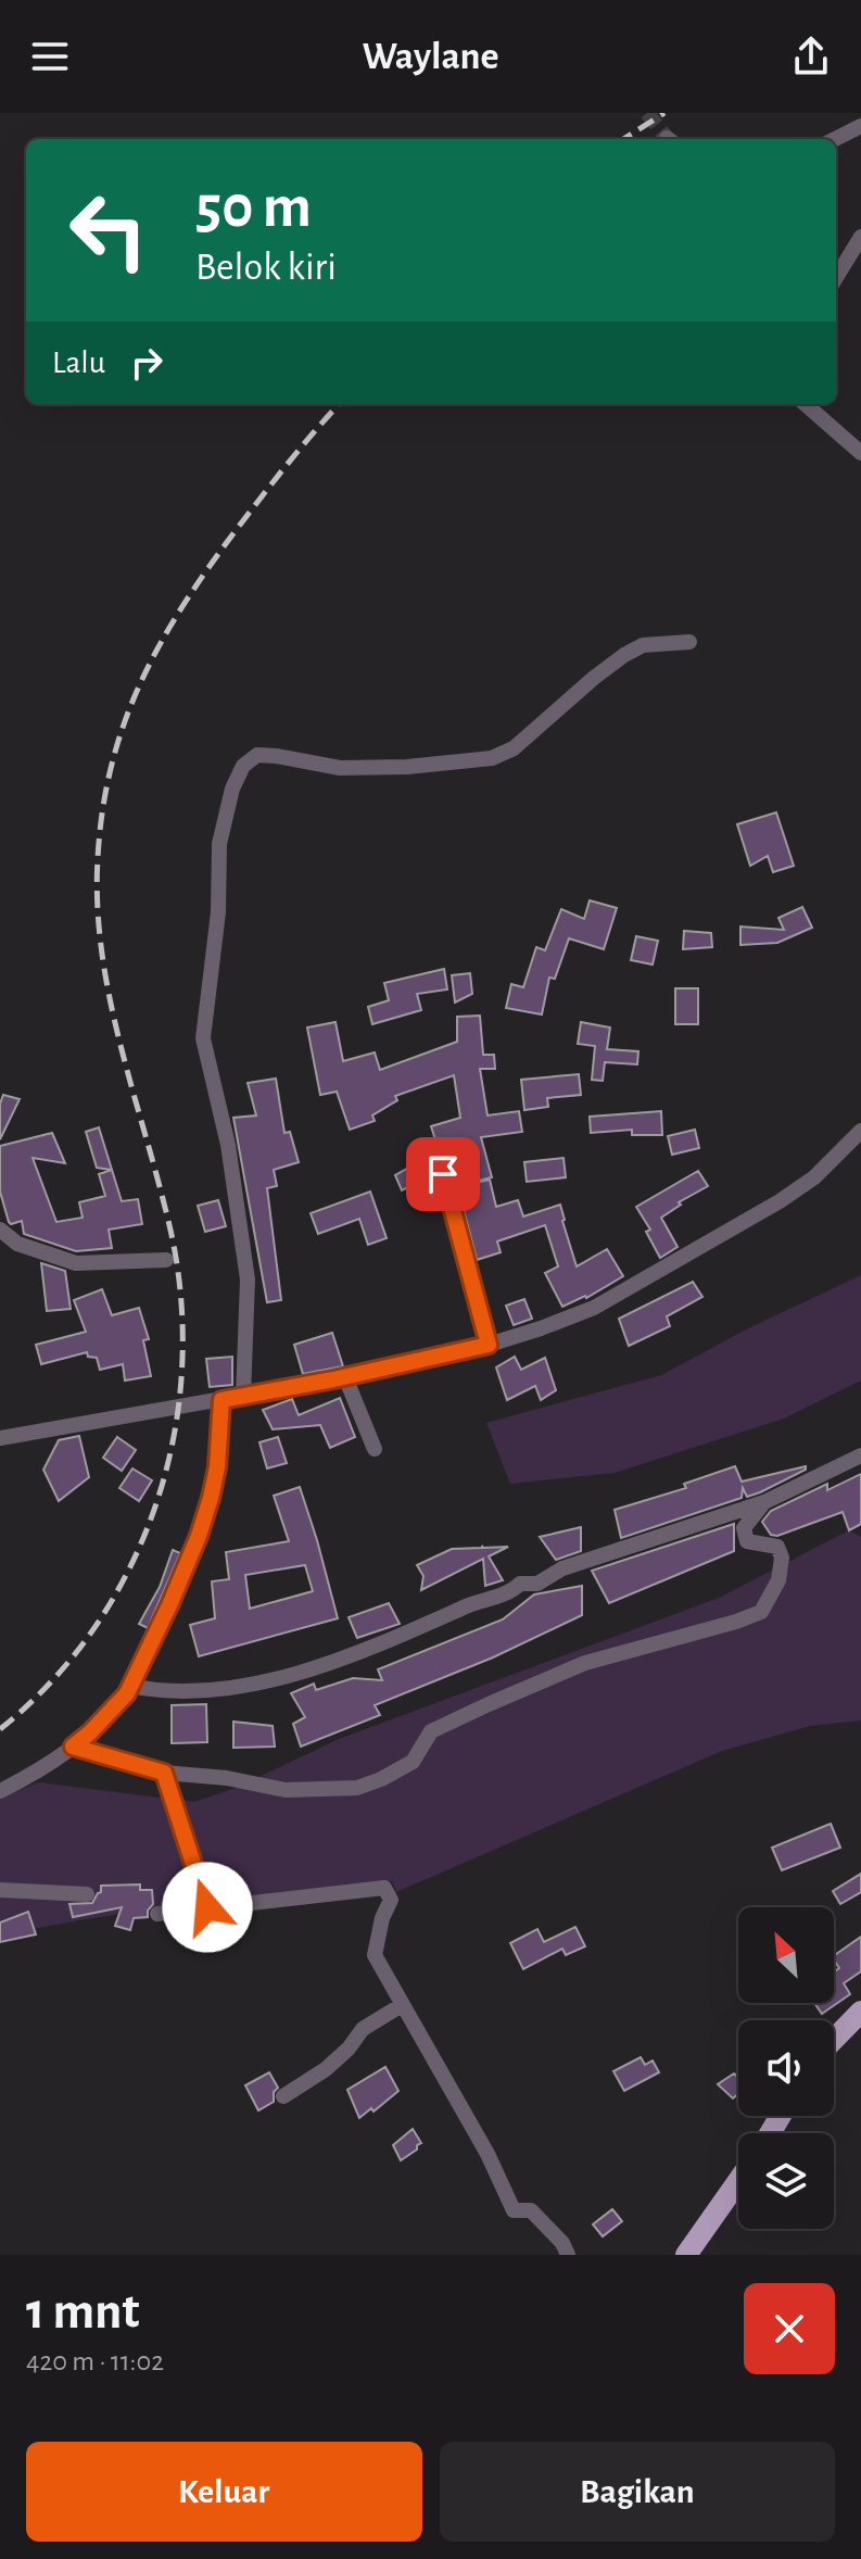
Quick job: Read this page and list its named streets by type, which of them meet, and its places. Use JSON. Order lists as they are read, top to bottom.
{
  "north": "top left",
  "page": {
    "header": "Waylane",
    "turn": ["50 m", "Belok kiri"],
    "then": "Lalu",
    "heading": ["1 mnt", "420 m · 11:02"],
    "buttons": ["Keluar", "Bagikan"]
  }
}
